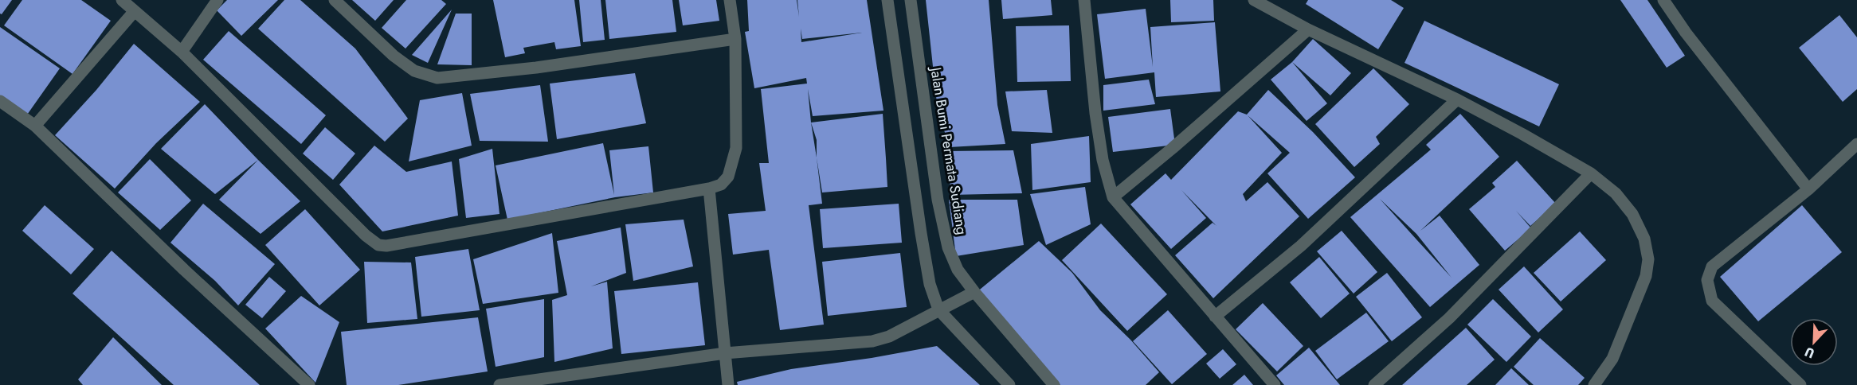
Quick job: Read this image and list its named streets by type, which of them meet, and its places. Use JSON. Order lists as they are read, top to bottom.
{
  "streets": {
    "street": ["Jalan Bumi Permata Sudiang"]
  },
  "north": "bottom left"
}
